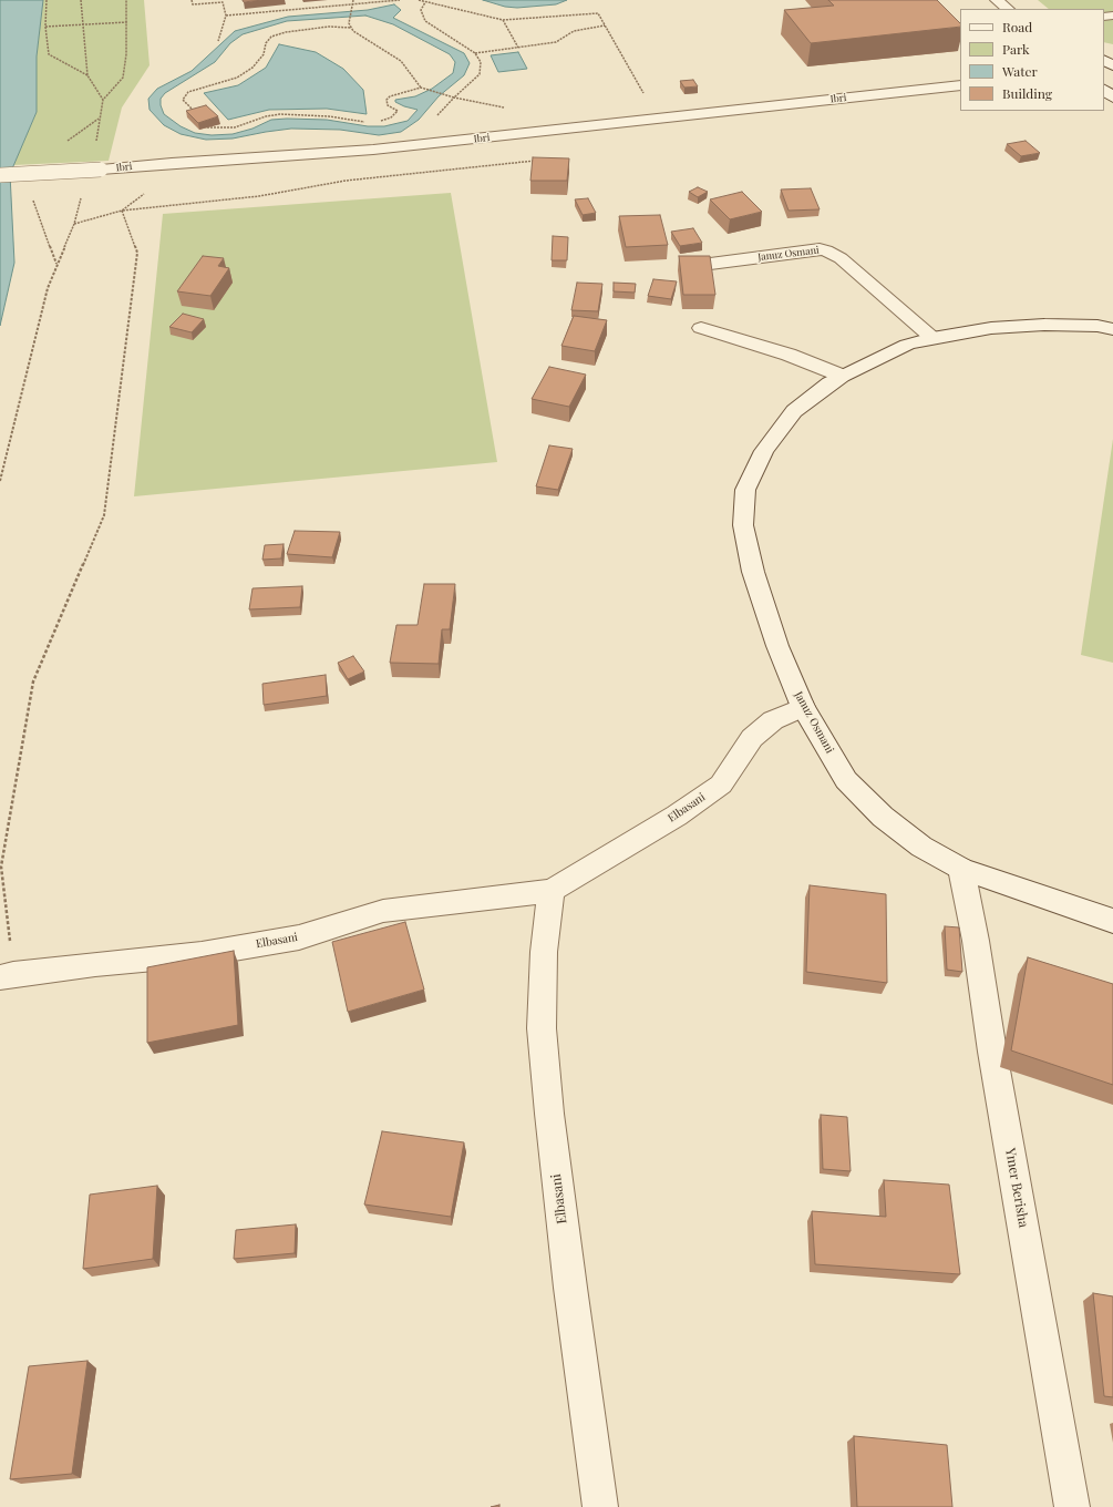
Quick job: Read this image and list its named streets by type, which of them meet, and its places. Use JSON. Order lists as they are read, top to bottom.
{
  "streets": {
    "street": [
      "Ibri",
      "Januz Osmani",
      "Elbasani",
      "Ymer Berisha"
    ]
  },
  "crossings": [
    ["Januz Osmani", "Elbasani"],
    ["Januz Osmani", "Ymer Berisha"]
  ],
  "legend": [
    "Road",
    "Park",
    "Water",
    "Building"
  ]
}
